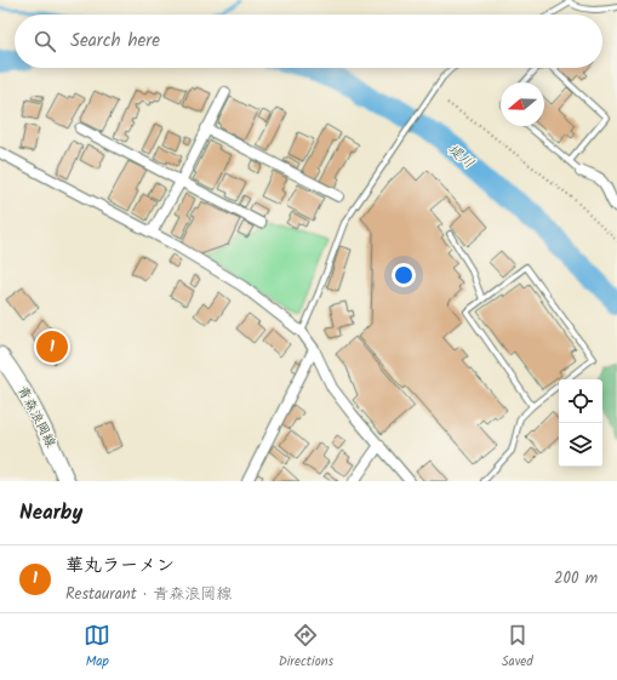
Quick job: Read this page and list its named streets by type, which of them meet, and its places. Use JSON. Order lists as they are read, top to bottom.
{
  "streets": {
    "main road": ["青森浪岡線"]
  },
  "water": ["堤川"],
  "north": "left",
  "page": {
    "search": "Search here",
    "pins": "1",
    "heading": "Nearby",
    "list": [
      {
        "mark": "1",
        "name": "華丸ラーメン",
        "note": "Restaurant · 青森浪岡線",
        "value": "200 m"
      }
    ],
    "nav": ["Map", "Directions", "Saved"]
  }
}
